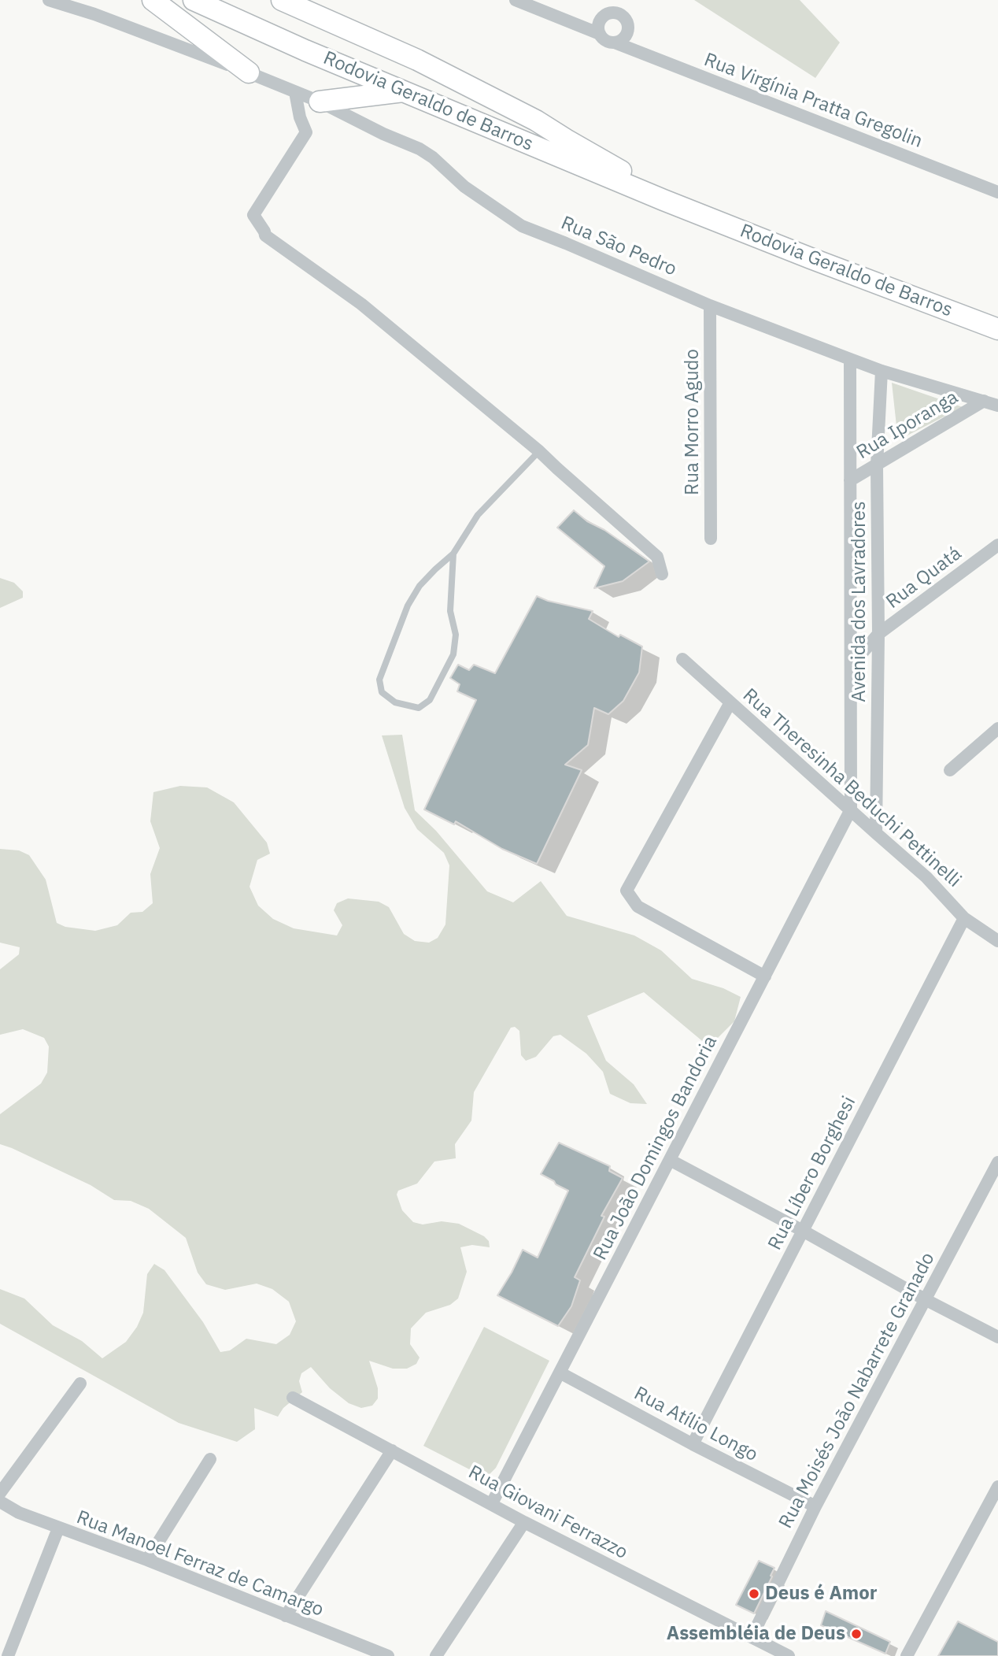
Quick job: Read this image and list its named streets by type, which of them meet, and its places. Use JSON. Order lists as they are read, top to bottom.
{
  "streets": {
    "highway": ["Rodovia Geraldo de Barros"],
    "street": [
      "Rua Virgínia Pratta Gregolin",
      "Rua São Pedro",
      "Rua Morro Agudo",
      "Rua Iporanga",
      "Rua Quatá",
      "Avenida dos Lavradores",
      "Rua Theresinha Beduchi Pettinelli",
      "Rua João Domingos Bandoria",
      "Rua Líbero Borghesi",
      "Rua Moisés João Nabarrete Granado",
      "Rua Atílio Longo",
      "Rua Giovani Ferrazzo",
      "Rua Manoel Ferraz de Camargo"
    ]
  },
  "crossings": [
    ["Rua São Pedro", "Rua Morro Agudo"],
    ["Rua São Pedro", "Rua Iporanga"],
    ["Rua São Pedro", "Avenida dos Lavradores"],
    ["Rua Iporanga", "Avenida dos Lavradores"],
    ["Rua Quatá", "Avenida dos Lavradores"],
    ["Avenida dos Lavradores", "Rua Theresinha Beduchi Pettinelli"],
    ["Avenida dos Lavradores", "Rua João Domingos Bandoria"],
    ["Rua Theresinha Beduchi Pettinelli", "Rua João Domingos Bandoria"],
    ["Rua Theresinha Beduchi Pettinelli", "Rua Líbero Borghesi"],
    ["Rua João Domingos Bandoria", "Rua Atílio Longo"],
    ["Rua João Domingos Bandoria", "Rua Giovani Ferrazzo"],
    ["Rua Líbero Borghesi", "Rua Atílio Longo"],
    ["Rua Moisés João Nabarrete Granado", "Rua Atílio Longo"],
    ["Rua Moisés João Nabarrete Granado", "Rua Giovani Ferrazzo"]
  ],
  "places": ["Deus é Amor", "Assembléia de Deus"]
}
